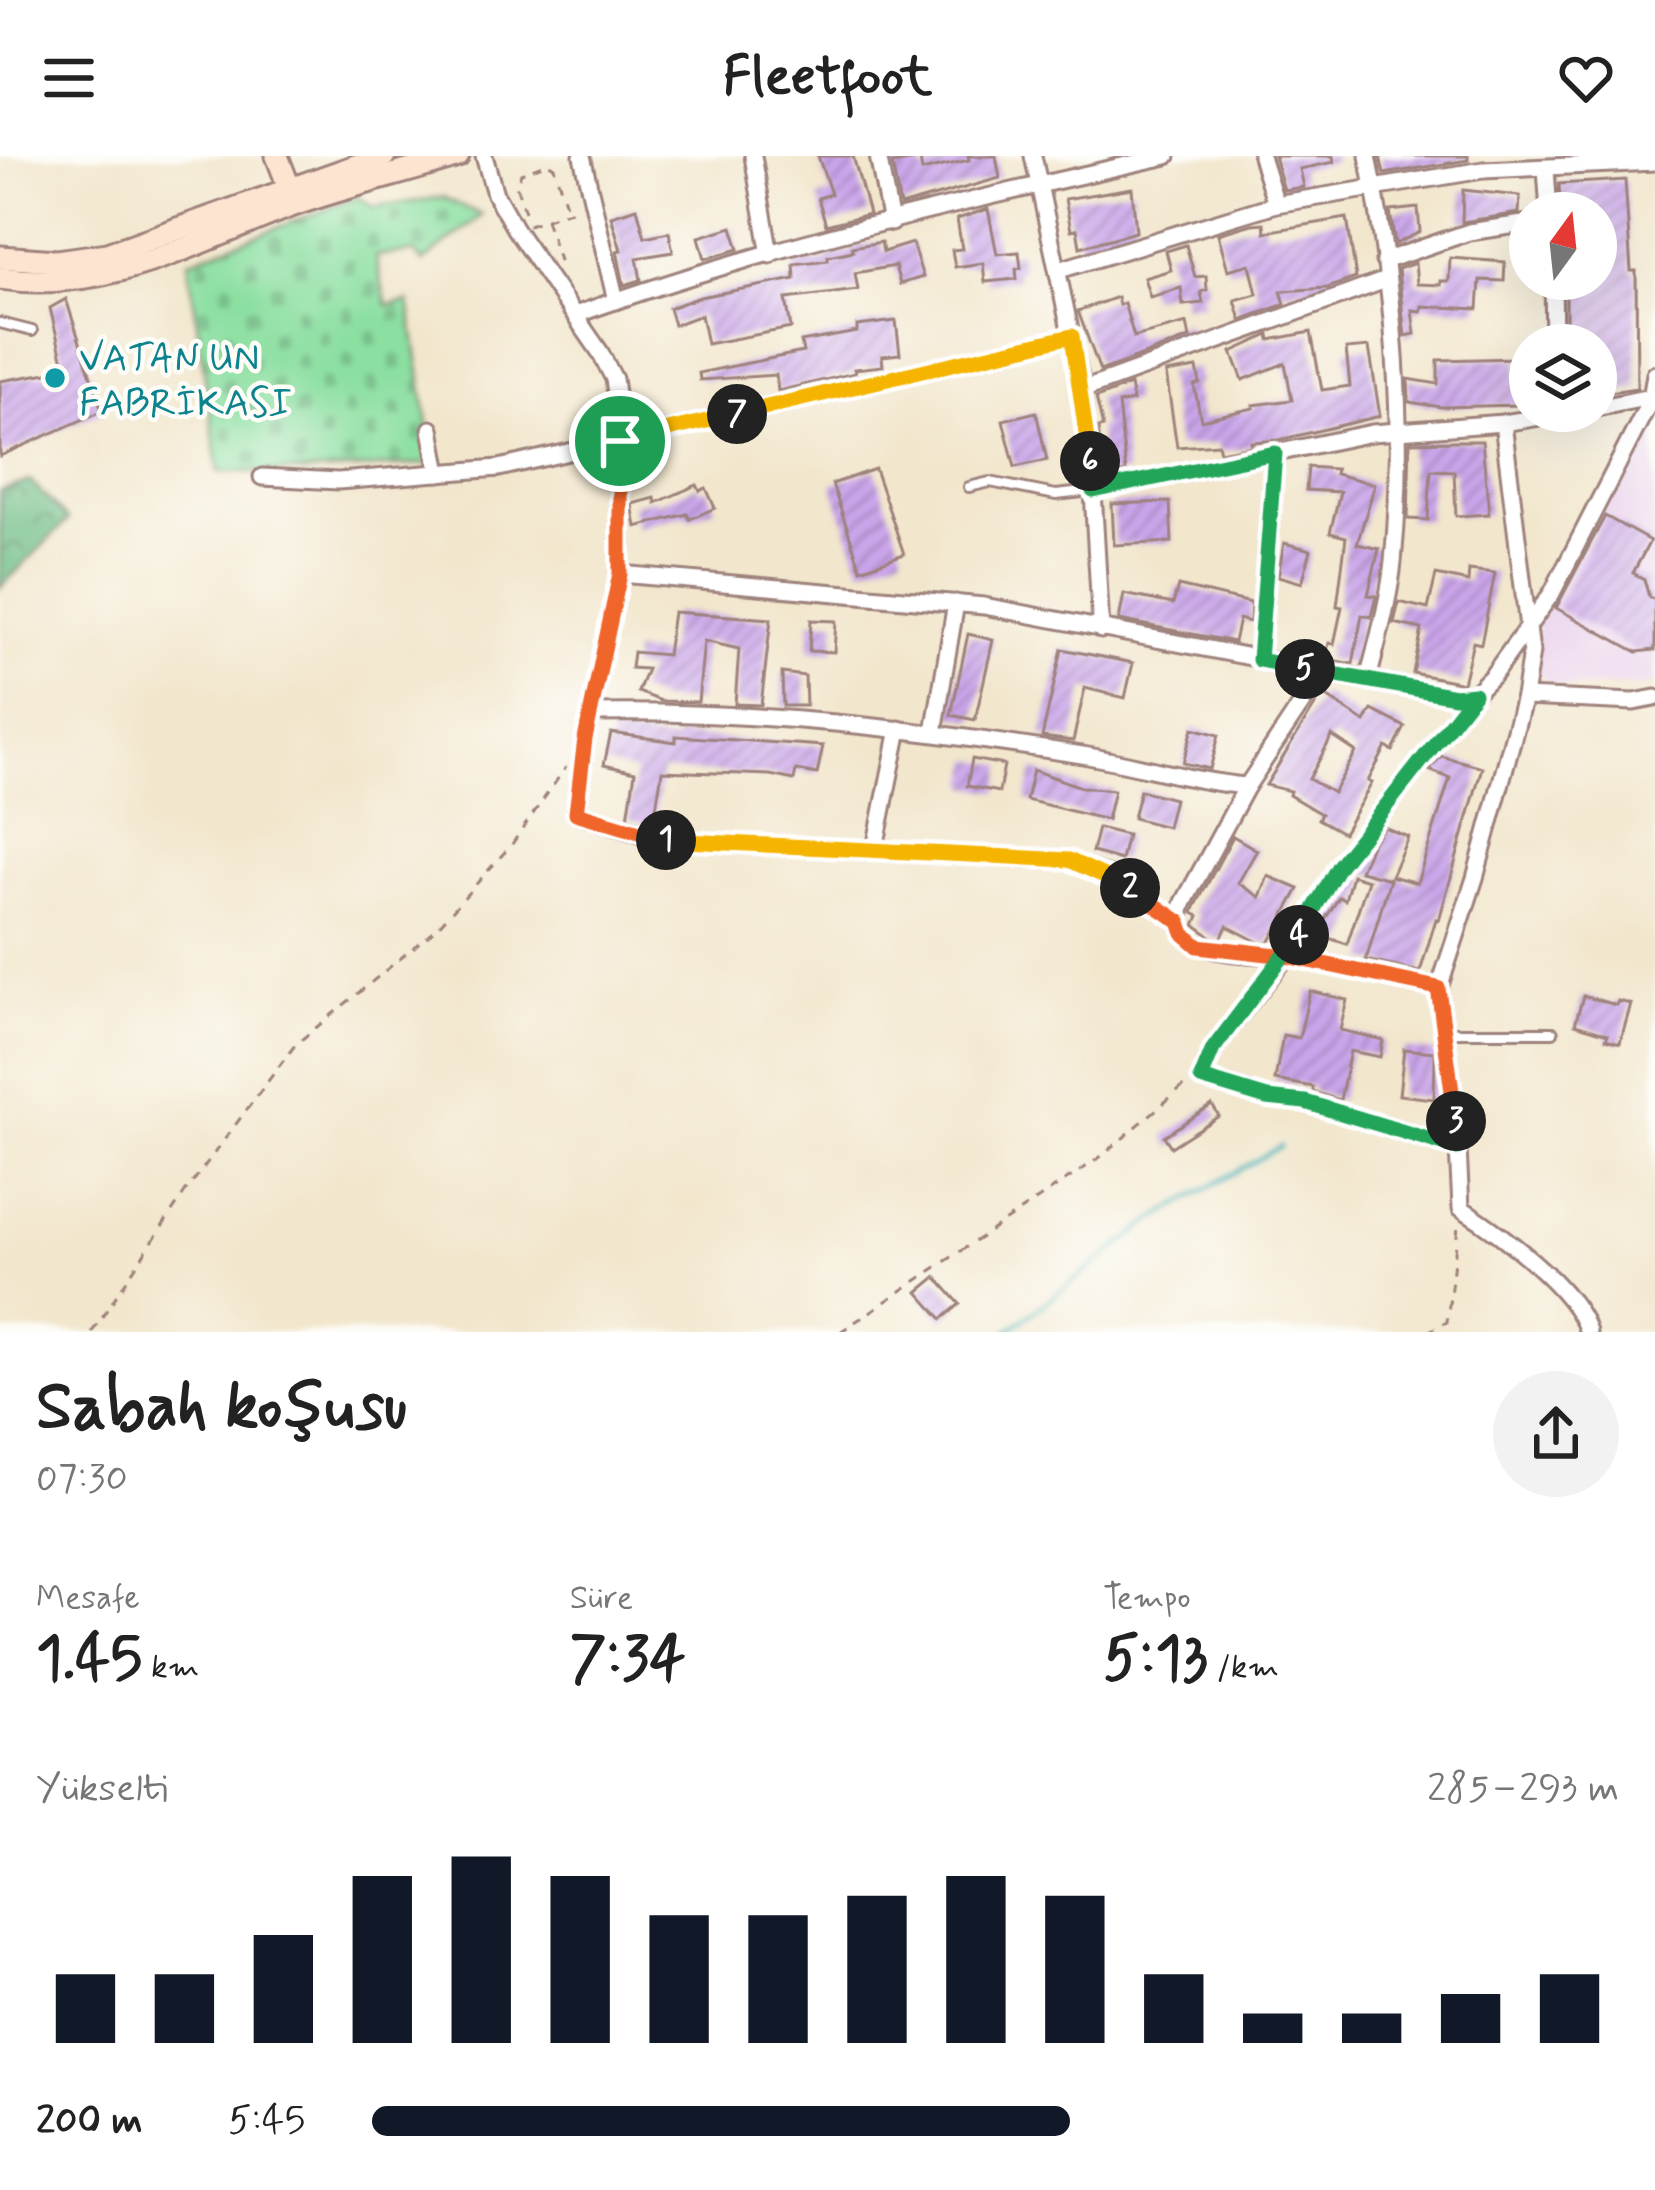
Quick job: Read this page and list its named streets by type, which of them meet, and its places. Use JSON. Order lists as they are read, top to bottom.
{
  "places": ["VATAN UN FABRİKASI"],
  "north": "top",
  "page": {
    "header": "Fleetfoot",
    "pins": [
      "7",
      "6",
      "5",
      "1",
      "2",
      "4",
      "3"
    ],
    "heading": ["Sabah koşusu", "07:30"],
    "stats": [
      ["Mesafe", "1.45 km"],
      ["Süre", "7:34"],
      ["Tempo", "5:13 /km"]
    ],
    "chart": ["Yükselti", "285–293 m"],
    "list": [
      {
        "name": "200 m",
        "note": "5:45"
      }
    ]
  }
}
